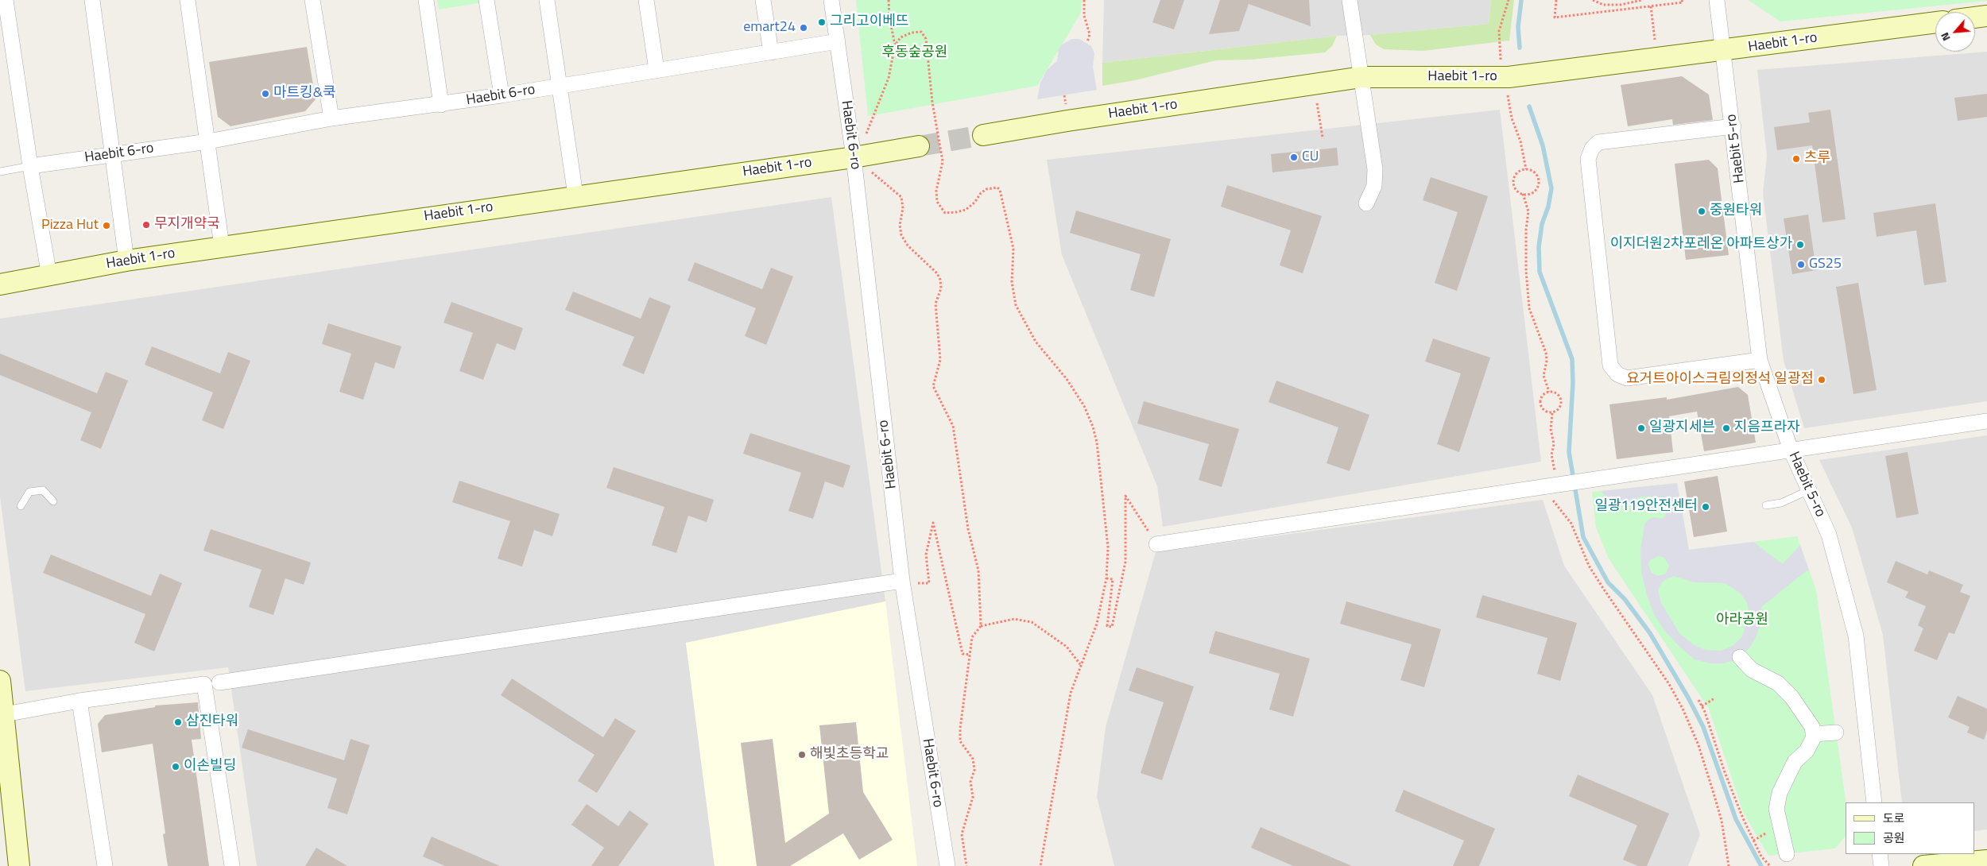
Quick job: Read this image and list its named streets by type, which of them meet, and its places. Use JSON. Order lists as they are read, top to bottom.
{
  "streets": {
    "street": ["Haebit 1-ro", "Haebit 6-ro", "Haebit 5-ro"]
  },
  "crossings": [
    ["Haebit 1-ro", "Haebit 6-ro"],
    ["Haebit 1-ro", "Haebit 5-ro"]
  ],
  "parks": ["후동숲공원", "아라공원"],
  "places": [
    "그리고이베뜨",
    "emart24",
    "마트킹&쿡",
    "CU",
    "츠루",
    "중원타워",
    "무지개약국",
    "Pizza Hut",
    "이지더원2차포레온 아파트상가",
    "GS25",
    "요거트아이스크림의정석 일광점",
    "일광지세븐",
    "지음프라자",
    "일광119안전센터",
    "삼진타워",
    "해빛초등학교",
    "이손빌딩"
  ],
  "legend": ["도로", "공원"],
  "north": "bottom left"
}
